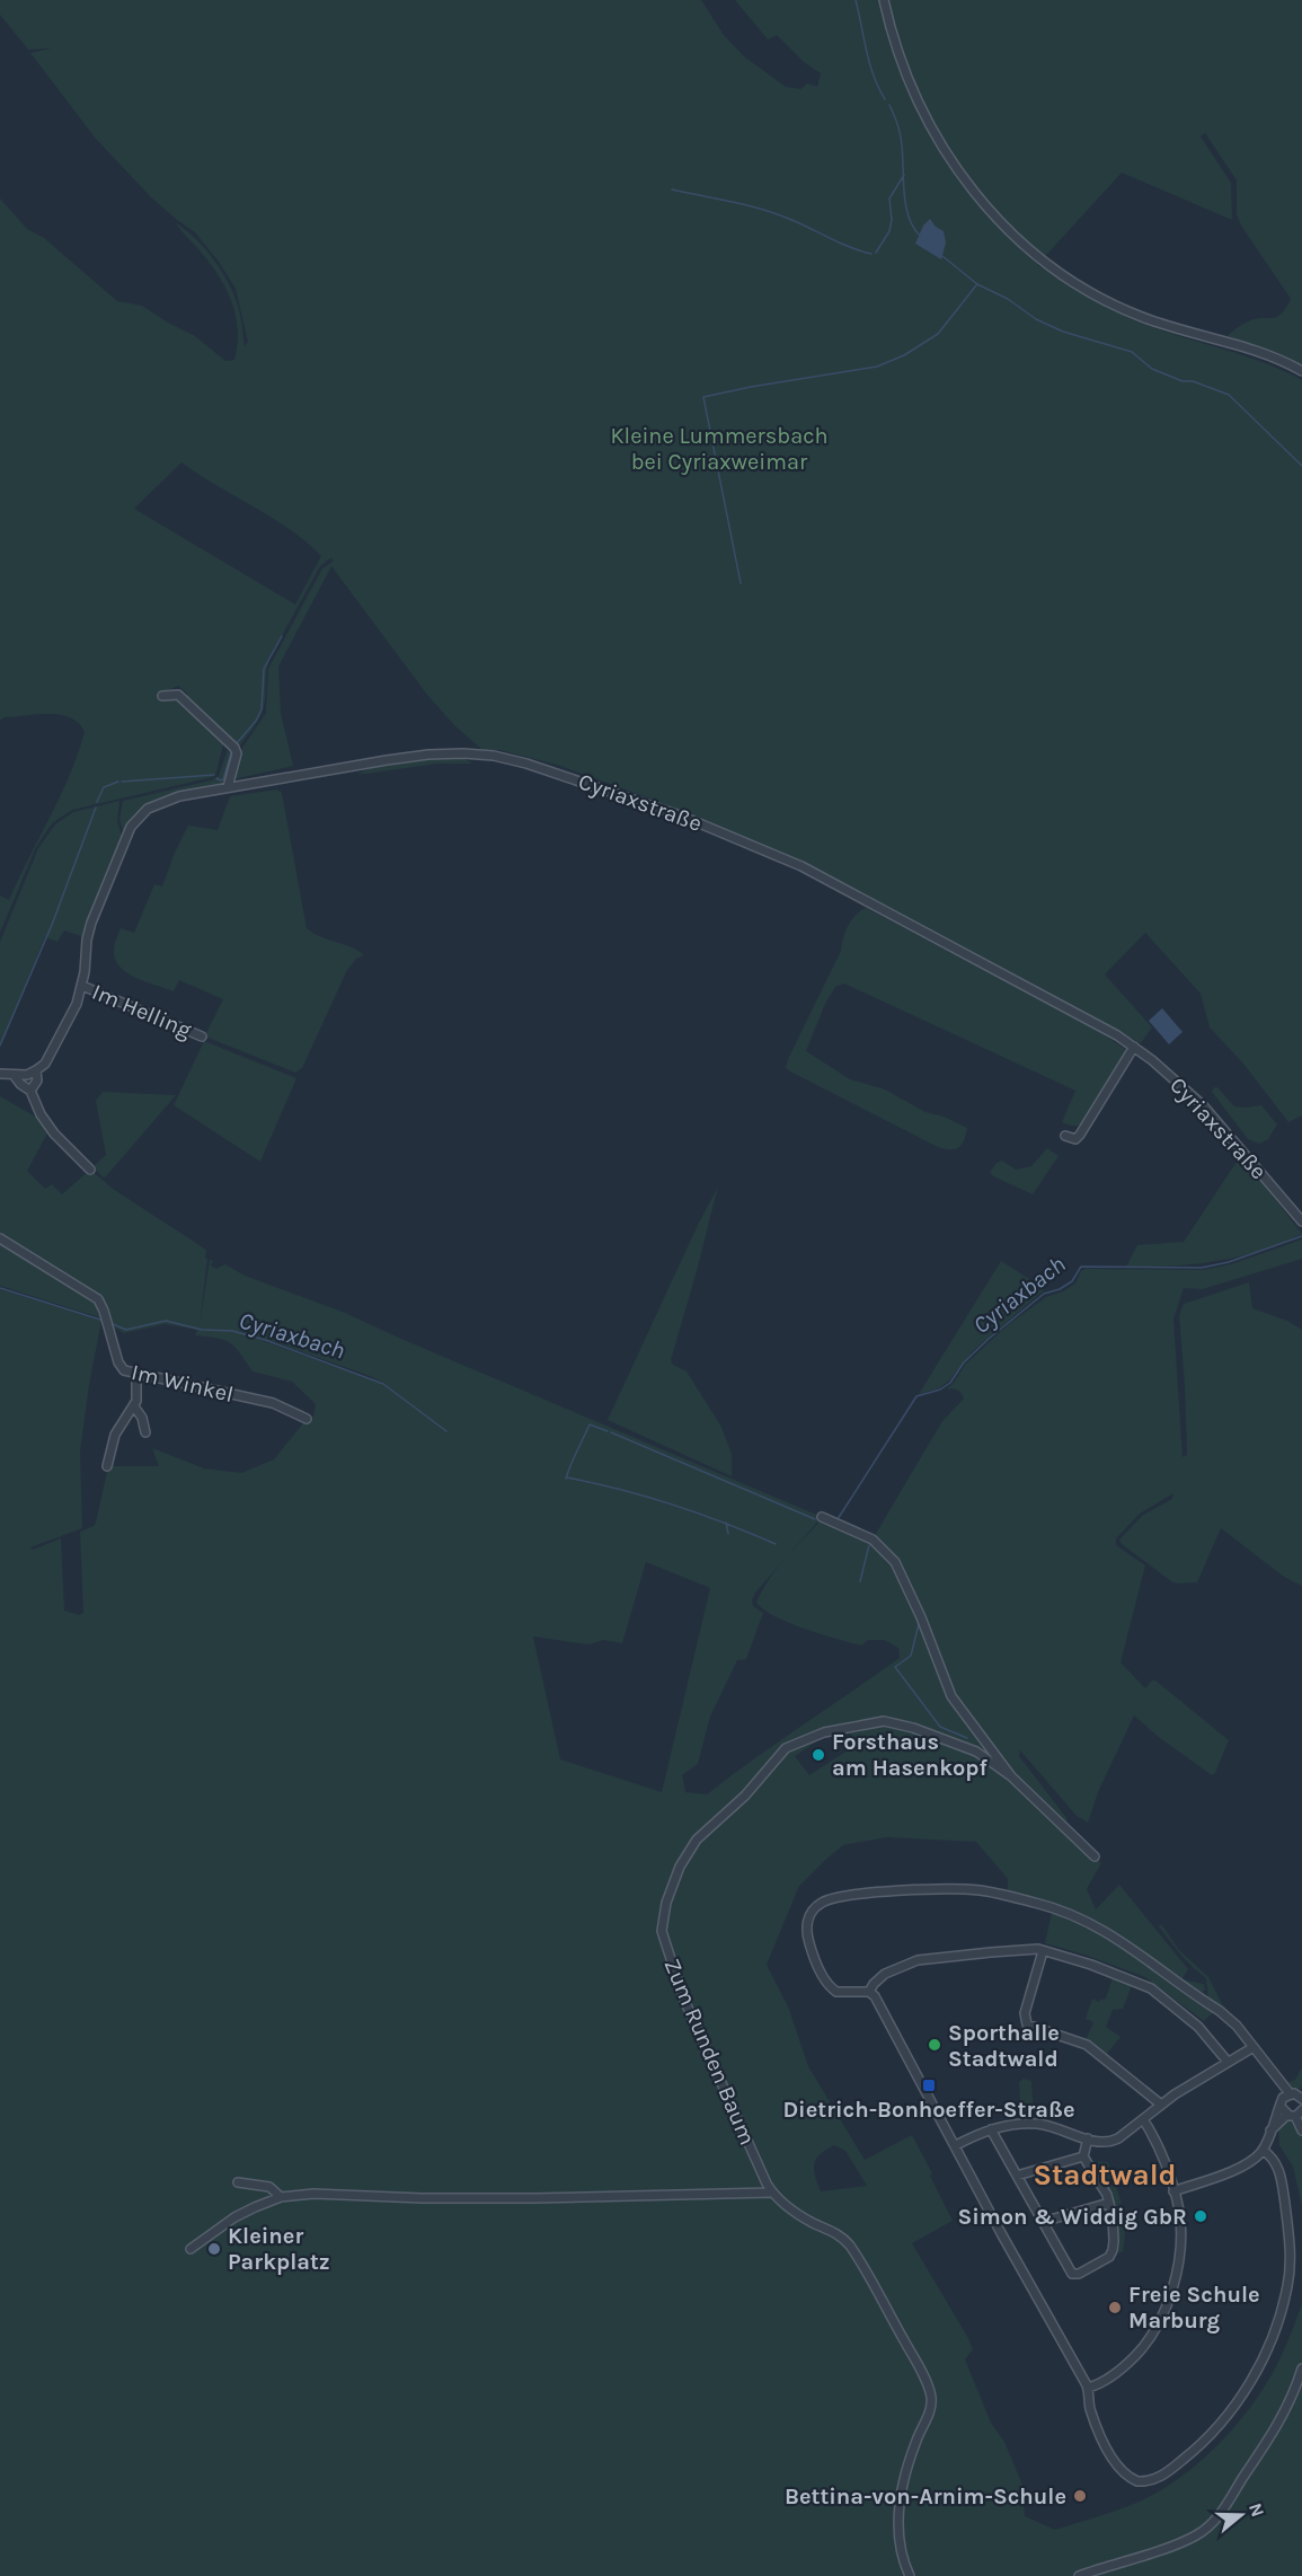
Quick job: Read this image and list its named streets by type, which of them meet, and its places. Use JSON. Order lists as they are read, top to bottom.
{
  "streets": {
    "street": [
      "Cyriaxstraße",
      "Im Helling",
      "Im Winkel",
      "Zum Runden Baum"
    ]
  },
  "crossings": [
    ["Cyriaxstraße", "Im Helling"]
  ],
  "districts": ["Stadtwald"],
  "water": ["Cyriaxbach"],
  "parks": ["Kleine Lummersbach bei Cyriaxweimar"],
  "places": {
    "other": [
      "Forsthaus am Hasenkopf",
      "Sporthalle Stadtwald",
      "Simon & Widdig GbR",
      "Kleiner Parkplatz",
      "Freie Schule Marburg",
      "Bettina-von-Arnim-Schule"
    ],
    "transit": ["Dietrich-Bonhoeffer-Straße"]
  },
  "north": "right"
}
